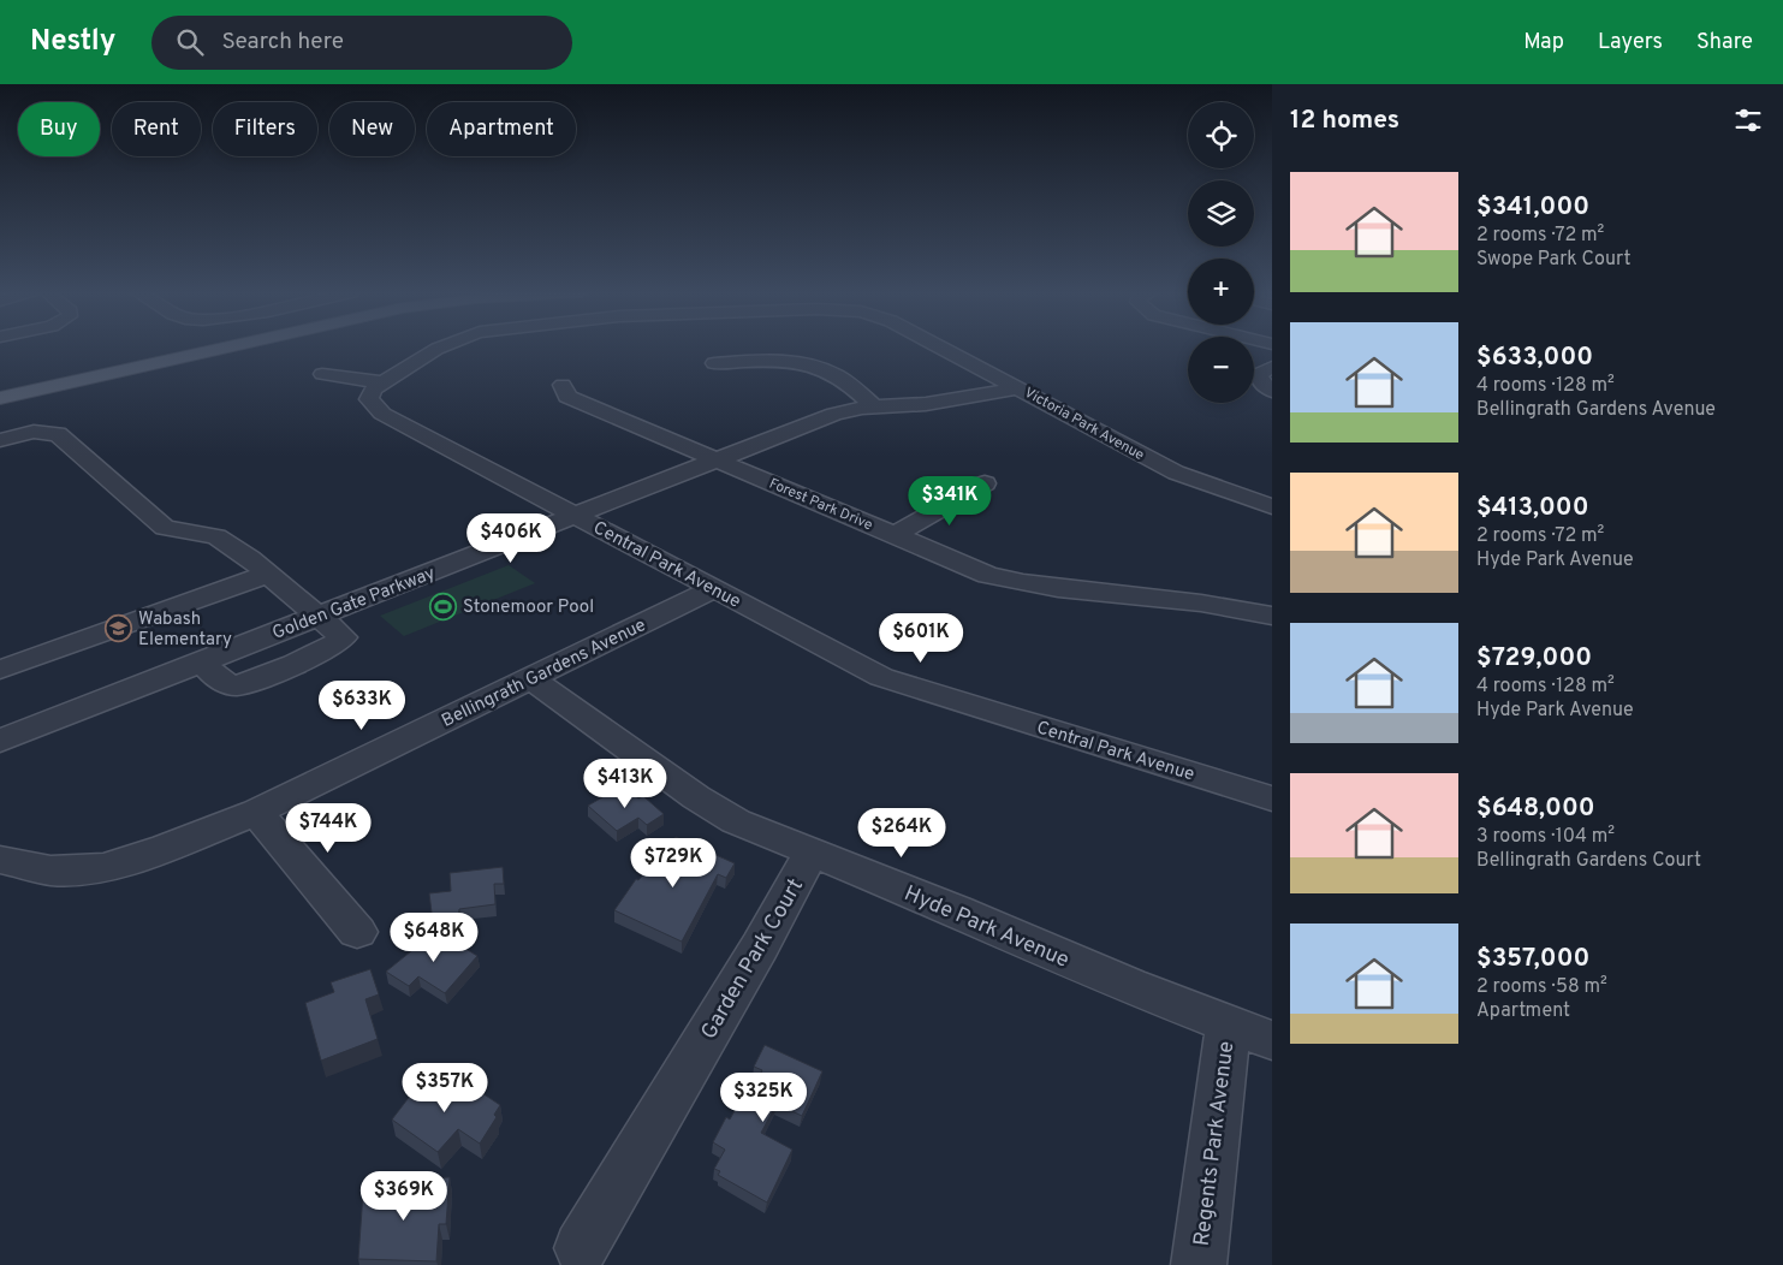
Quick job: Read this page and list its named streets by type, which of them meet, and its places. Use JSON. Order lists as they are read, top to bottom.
{
  "streets": {
    "street": [
      "Victoria Park Avenue",
      "Forest Park Drive",
      "Central Park Avenue",
      "Golden Gate Parkway",
      "Bellingrath Gardens Avenue",
      "Hyde Park Avenue",
      "Garden Park Court",
      "Regents Park Avenue"
    ]
  },
  "crossings": [
    ["Victoria Park Avenue", "Golden Gate Parkway"],
    ["Forest Park Drive", "Golden Gate Parkway"],
    ["Central Park Avenue", "Golden Gate Parkway"],
    ["Central Park Avenue", "Bellingrath Gardens Avenue"],
    ["Bellingrath Gardens Avenue", "Hyde Park Avenue"],
    ["Hyde Park Avenue", "Garden Park Court"],
    ["Hyde Park Avenue", "Regents Park Avenue"]
  ],
  "places": {
    "sports": ["Stonemoor Pool"],
    "school or university": ["Wabash Elementary"]
  },
  "page": {
    "header": "Nestly",
    "search": "Search here",
    "nav": ["Map", "Layers", "Share"],
    "heading": "12 homes",
    "map_buttons": ["+", "−"],
    "chip": [
      "Buy",
      "Rent",
      "Filters",
      "New",
      "Apartment"
    ],
    "list": [
      {
        "name": "$341,000",
        "note": "2 rooms · 72 m² · Swope Park Court"
      },
      {
        "name": "$633,000",
        "note": "4 rooms · 128 m² · Bellingrath Gardens Avenue"
      },
      {
        "name": "$413,000",
        "note": "2 rooms · 72 m² · Hyde Park Avenue"
      },
      {
        "name": "$729,000",
        "note": "4 rooms · 128 m² · Hyde Park Avenue"
      },
      {
        "name": "$648,000",
        "note": "3 rooms · 104 m² · Bellingrath Gardens Court"
      },
      {
        "name": "$357,000",
        "note": "2 rooms · 58 m² · Apartment"
      }
    ],
    "price": [
      "$341K",
      "$406K",
      "$601K",
      "$633K",
      "$413K",
      "$744K",
      "$264K",
      "$729K",
      "$648K",
      "$357K",
      "$325K",
      "$369K"
    ]
  }
}
